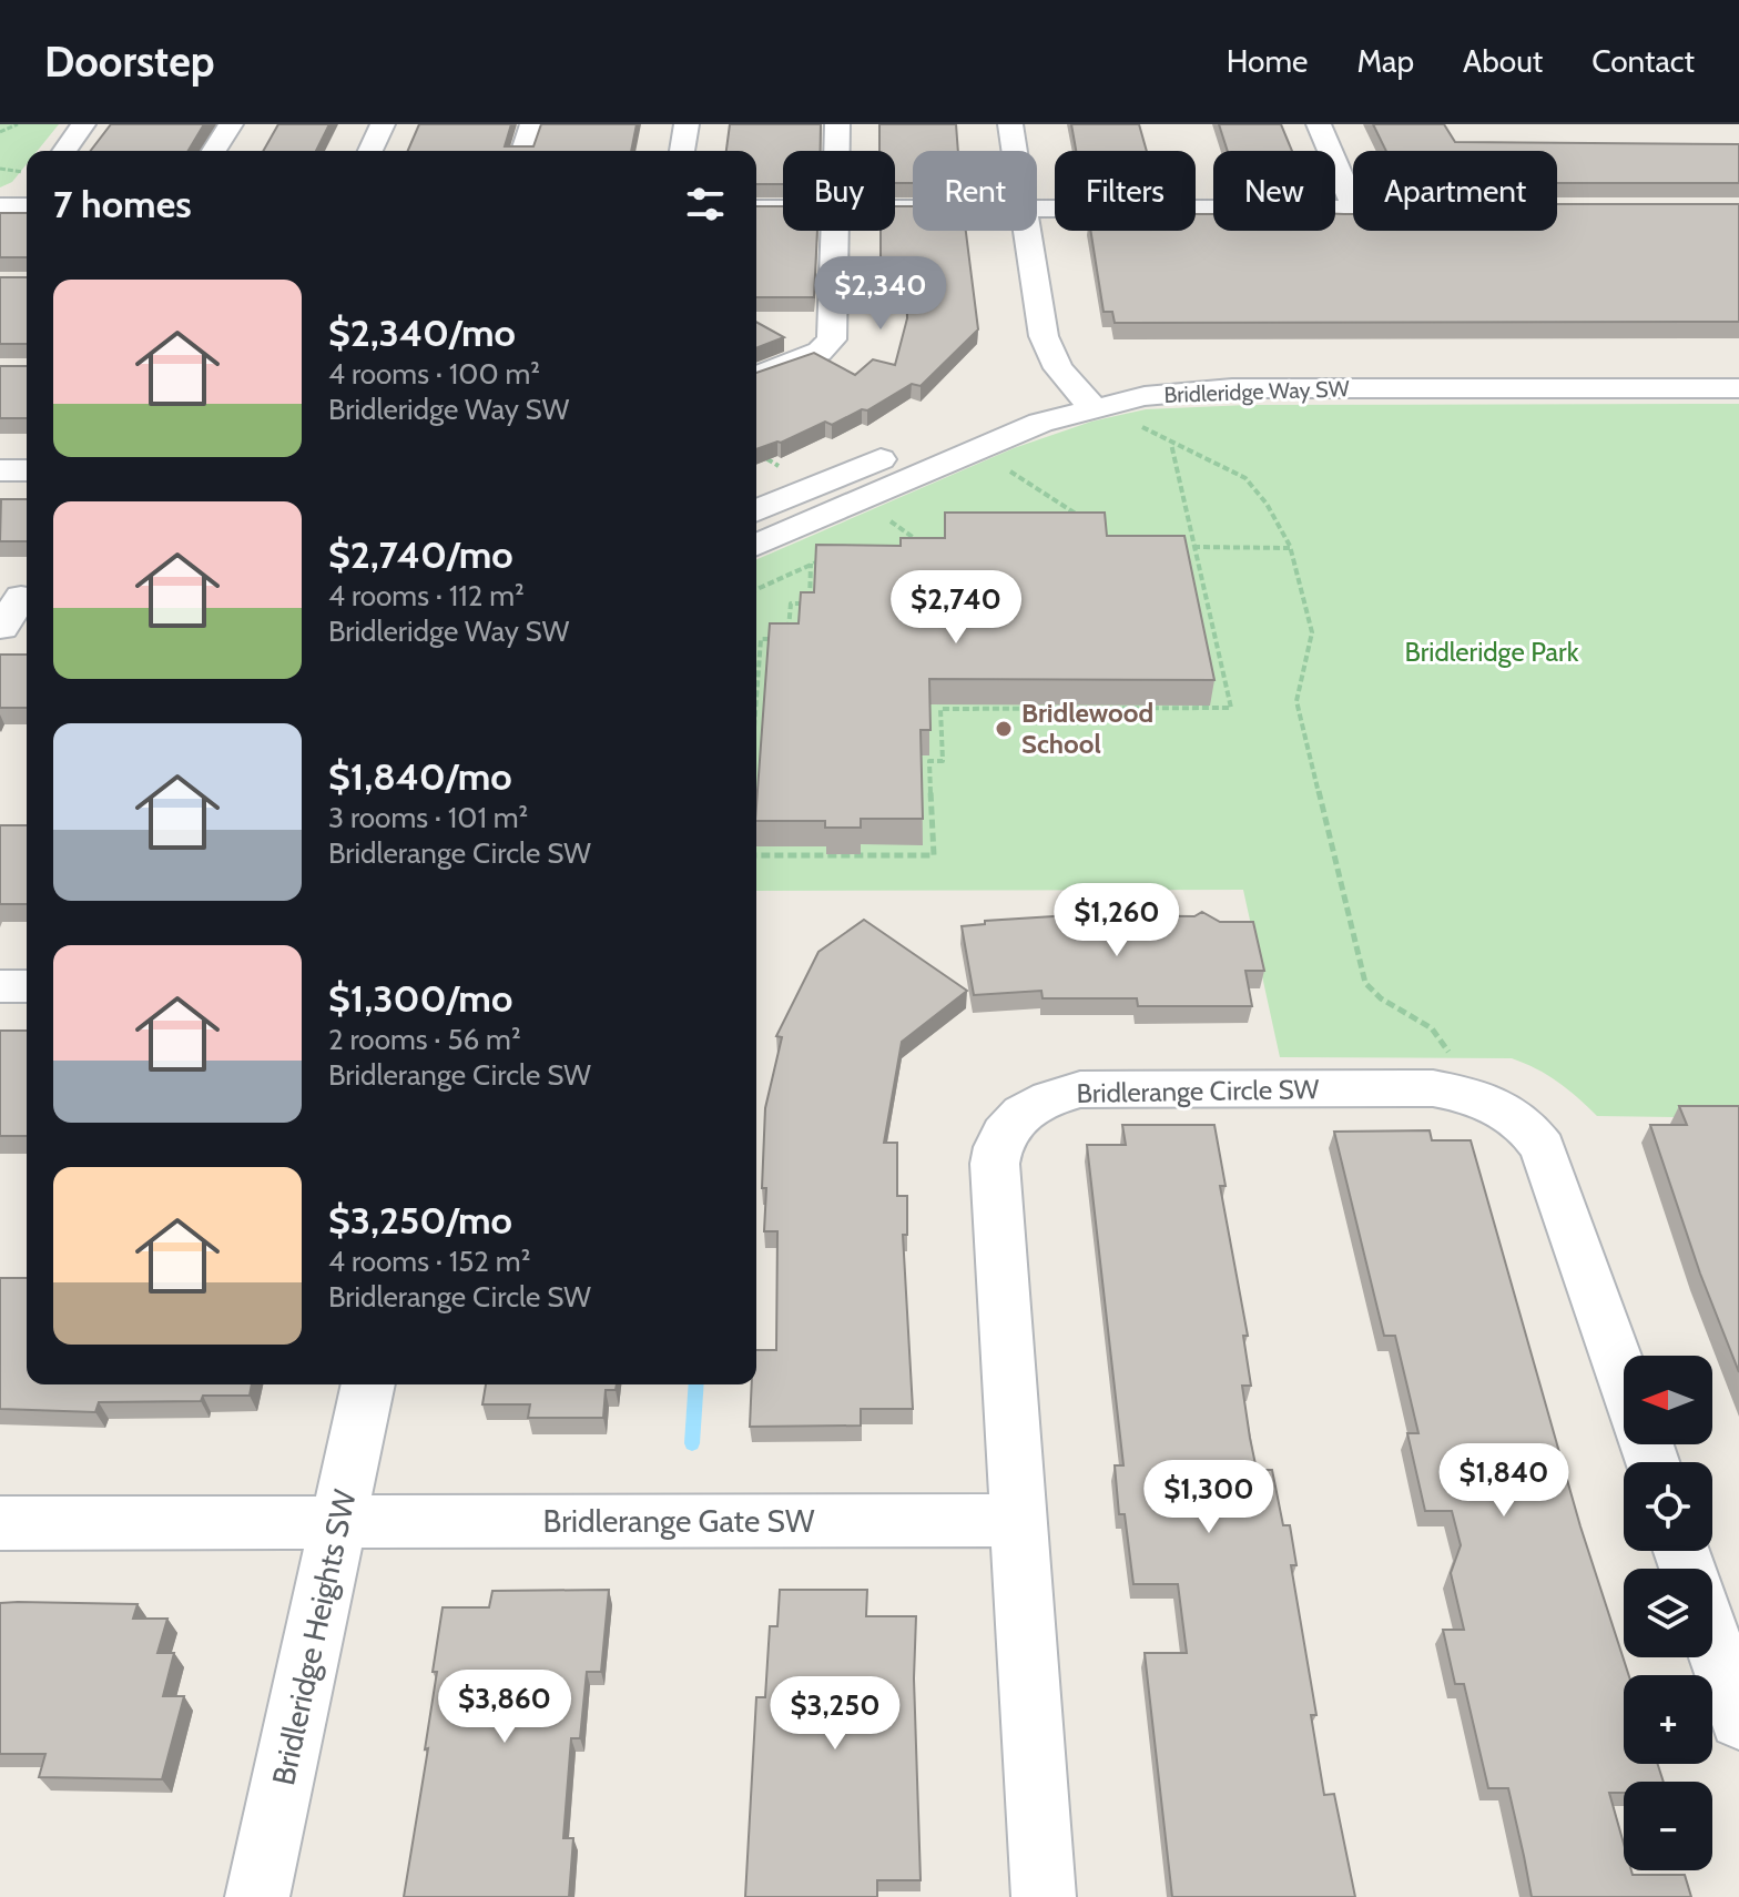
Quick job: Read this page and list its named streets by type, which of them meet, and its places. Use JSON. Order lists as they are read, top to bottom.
{
  "streets": {
    "street": [
      "Bridleridge Way SW",
      "Bridlerange Circle SW",
      "Bridlerange Gate SW",
      "Bridleridge Heights SW"
    ]
  },
  "crossings": [
    ["Bridlerange Circle SW", "Bridlerange Gate SW"],
    ["Bridlerange Gate SW", "Bridleridge Heights SW"]
  ],
  "parks": ["Bridleridge Park"],
  "places": ["Bridlewood School"],
  "north": "left",
  "page": {
    "header": "Doorstep",
    "nav": [
      "Home",
      "Map",
      "About",
      "Contact"
    ],
    "chip": [
      "Buy",
      "Rent",
      "Filters",
      "New",
      "Apartment"
    ],
    "heading": "7 homes",
    "price": [
      "$2,340",
      "$2,740",
      "$1,260",
      "$1,840",
      "$1,300",
      "$3,860",
      "$3,250"
    ],
    "list": [
      {
        "name": "$2,340/mo",
        "note": "4 rooms · 100 m² · Bridleridge Way SW"
      },
      {
        "name": "$2,740/mo",
        "note": "4 rooms · 112 m² · Bridleridge Way SW"
      },
      {
        "name": "$1,840/mo",
        "note": "3 rooms · 101 m² · Bridlerange Circle SW"
      },
      {
        "name": "$1,300/mo",
        "note": "2 rooms · 56 m² · Bridlerange Circle SW"
      },
      {
        "name": "$3,250/mo",
        "note": "4 rooms · 152 m² · Bridlerange Circle SW"
      }
    ],
    "map_buttons": ["+", "−"]
  }
}
